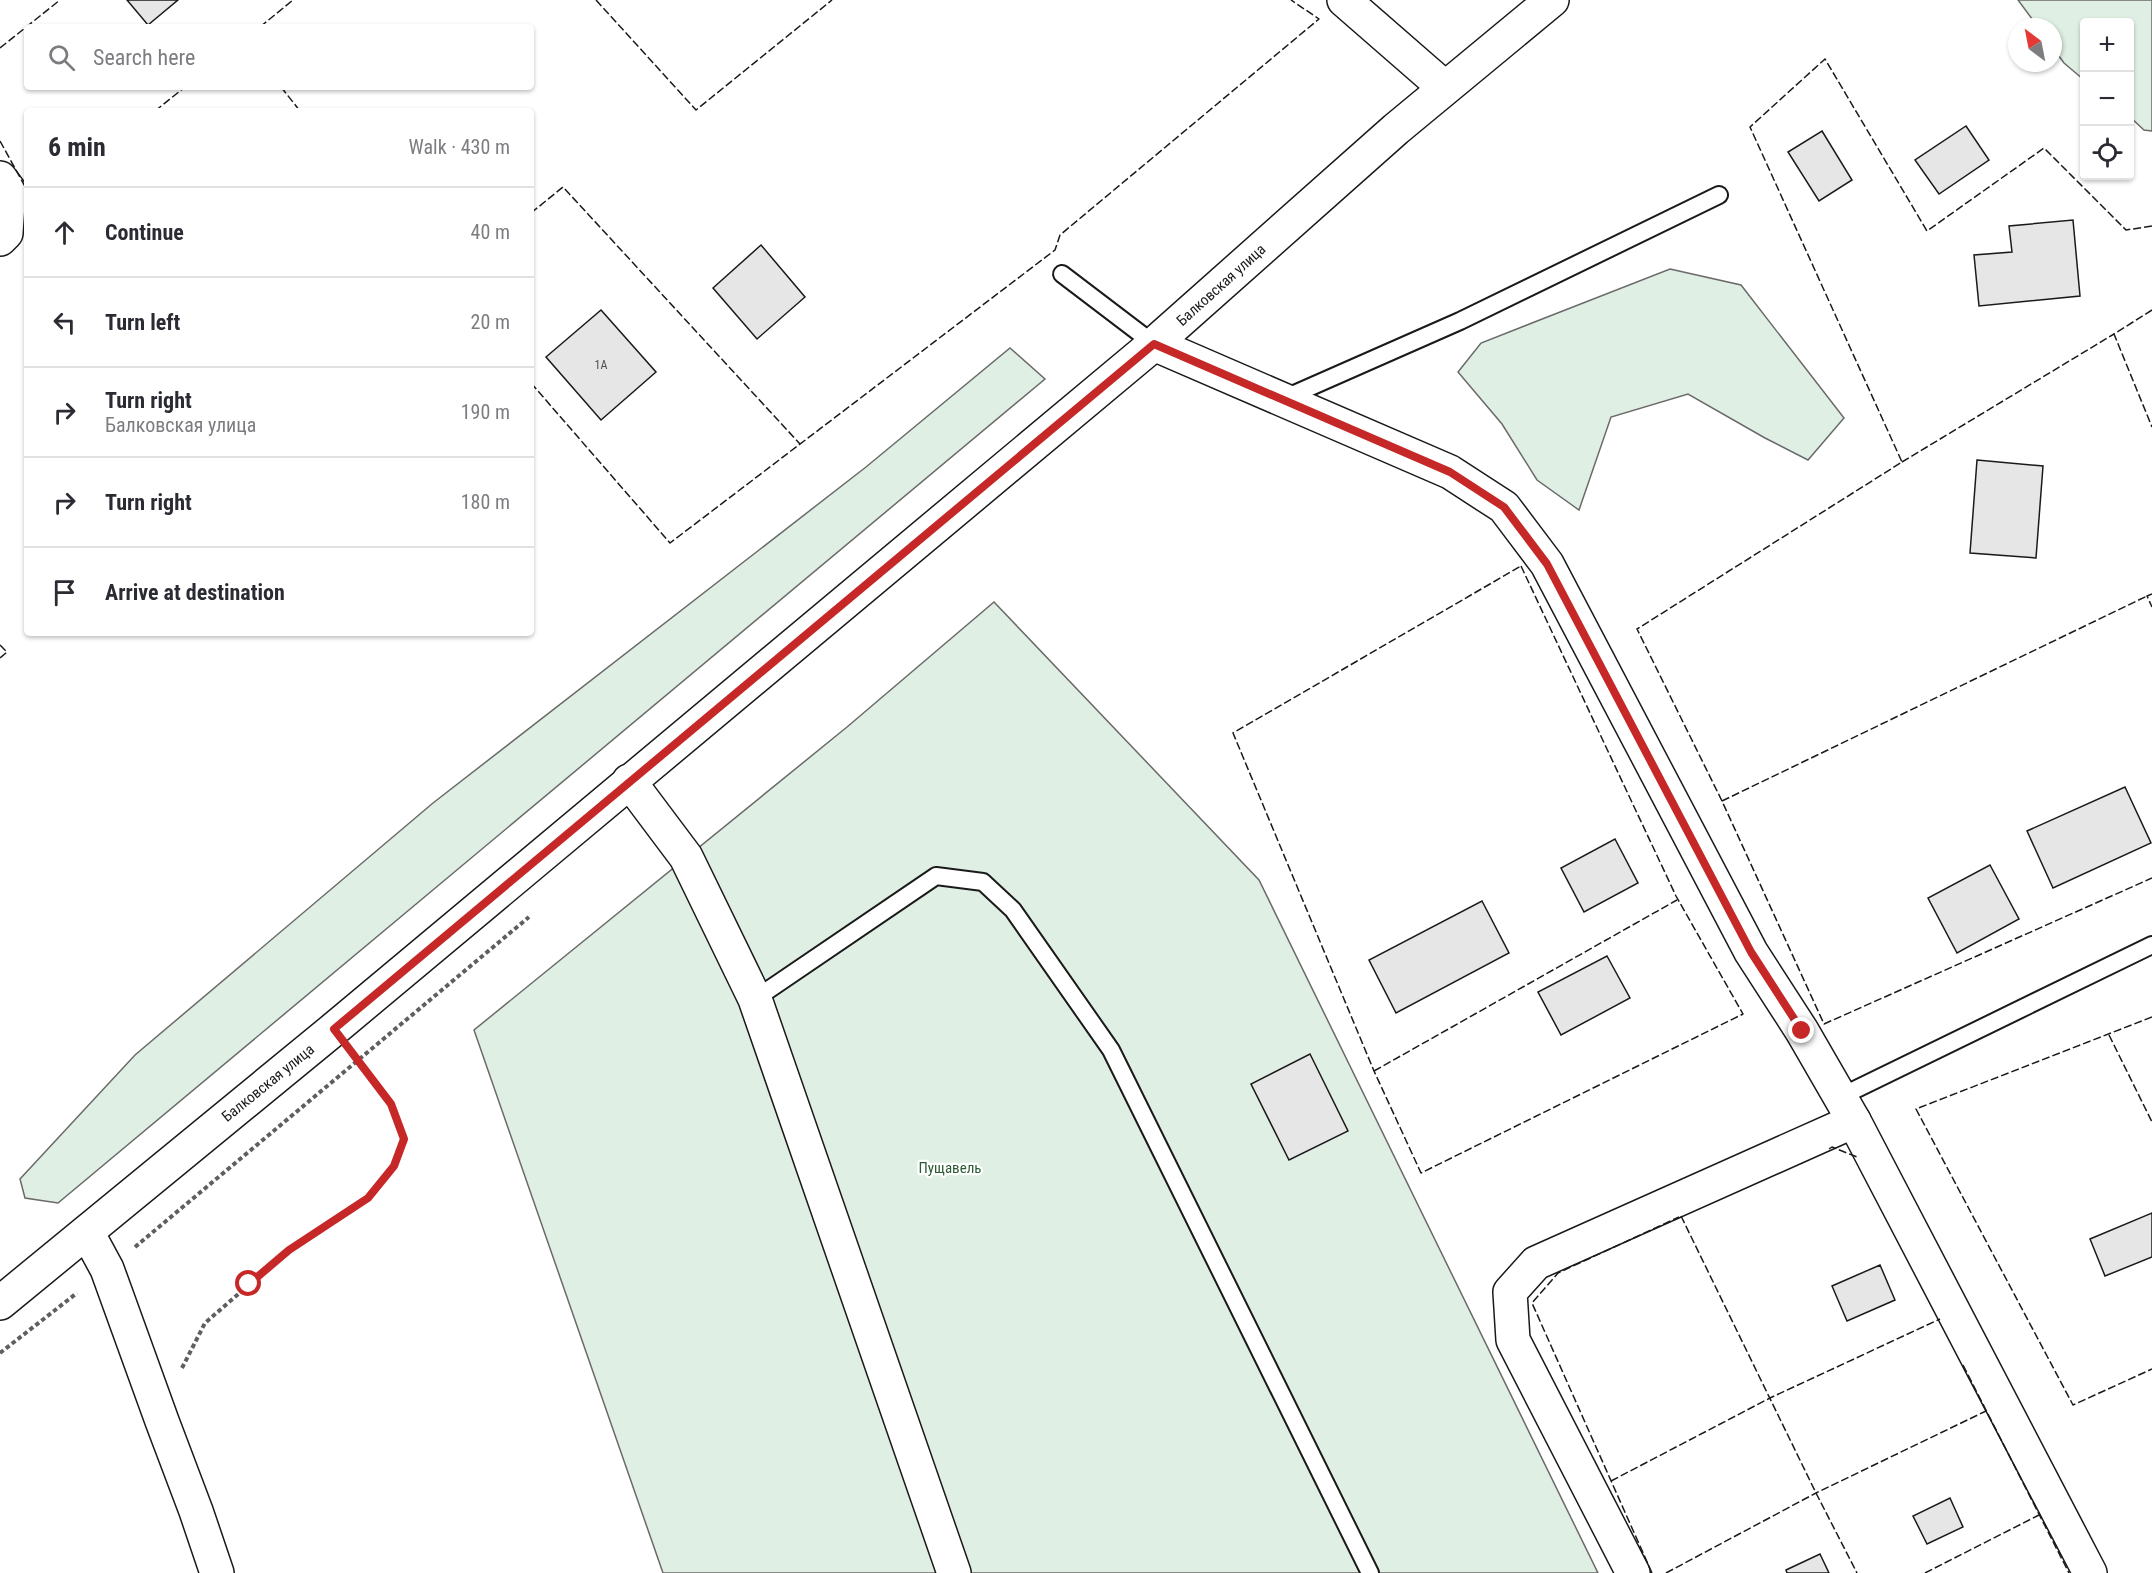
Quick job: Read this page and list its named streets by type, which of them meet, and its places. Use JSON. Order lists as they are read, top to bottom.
{
  "streets": {
    "street": ["Балковская улица"]
  },
  "parks": ["Пущавель"],
  "house_numbers": ["1А"],
  "north": "top left",
  "page": {
    "map_buttons": ["+", "−"],
    "search": "Search here",
    "heading": ["6 min", "Walk · 430 m"],
    "list": [
      ["Continue", "40 m"],
      ["Turn left", "20 m"],
      ["Turn right", "Балковская улица", "190 m"],
      ["Turn right", "180 m"],
      "Arrive at destination"
    ]
  }
}
